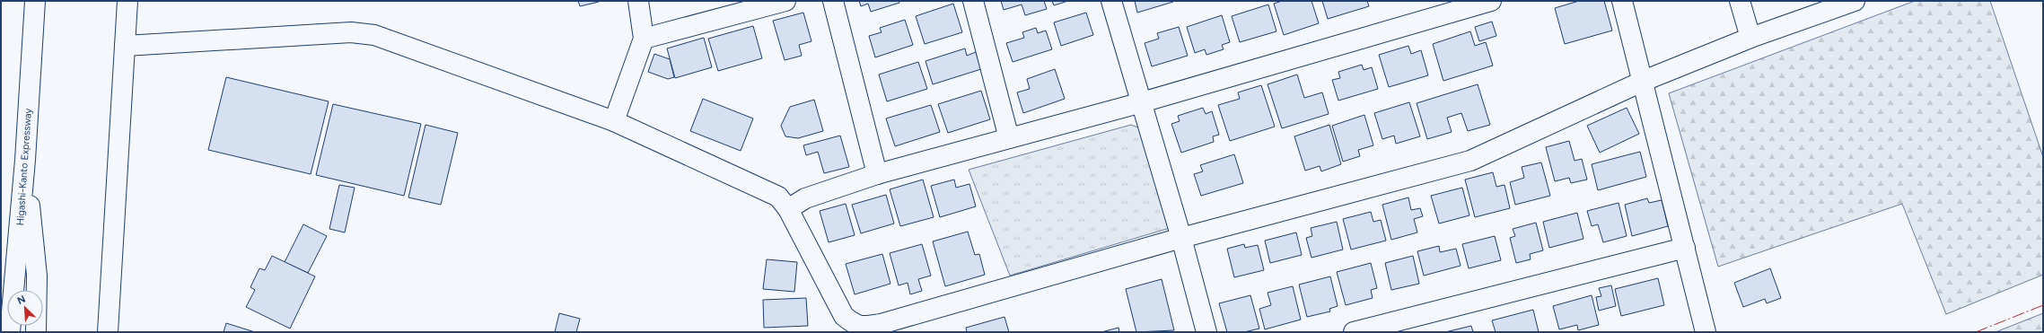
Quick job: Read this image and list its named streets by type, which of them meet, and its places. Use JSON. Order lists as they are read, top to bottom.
{
  "streets": {
    "main road": ["Higashi-Kanto Expressway"]
  },
  "north": "top left"
}
